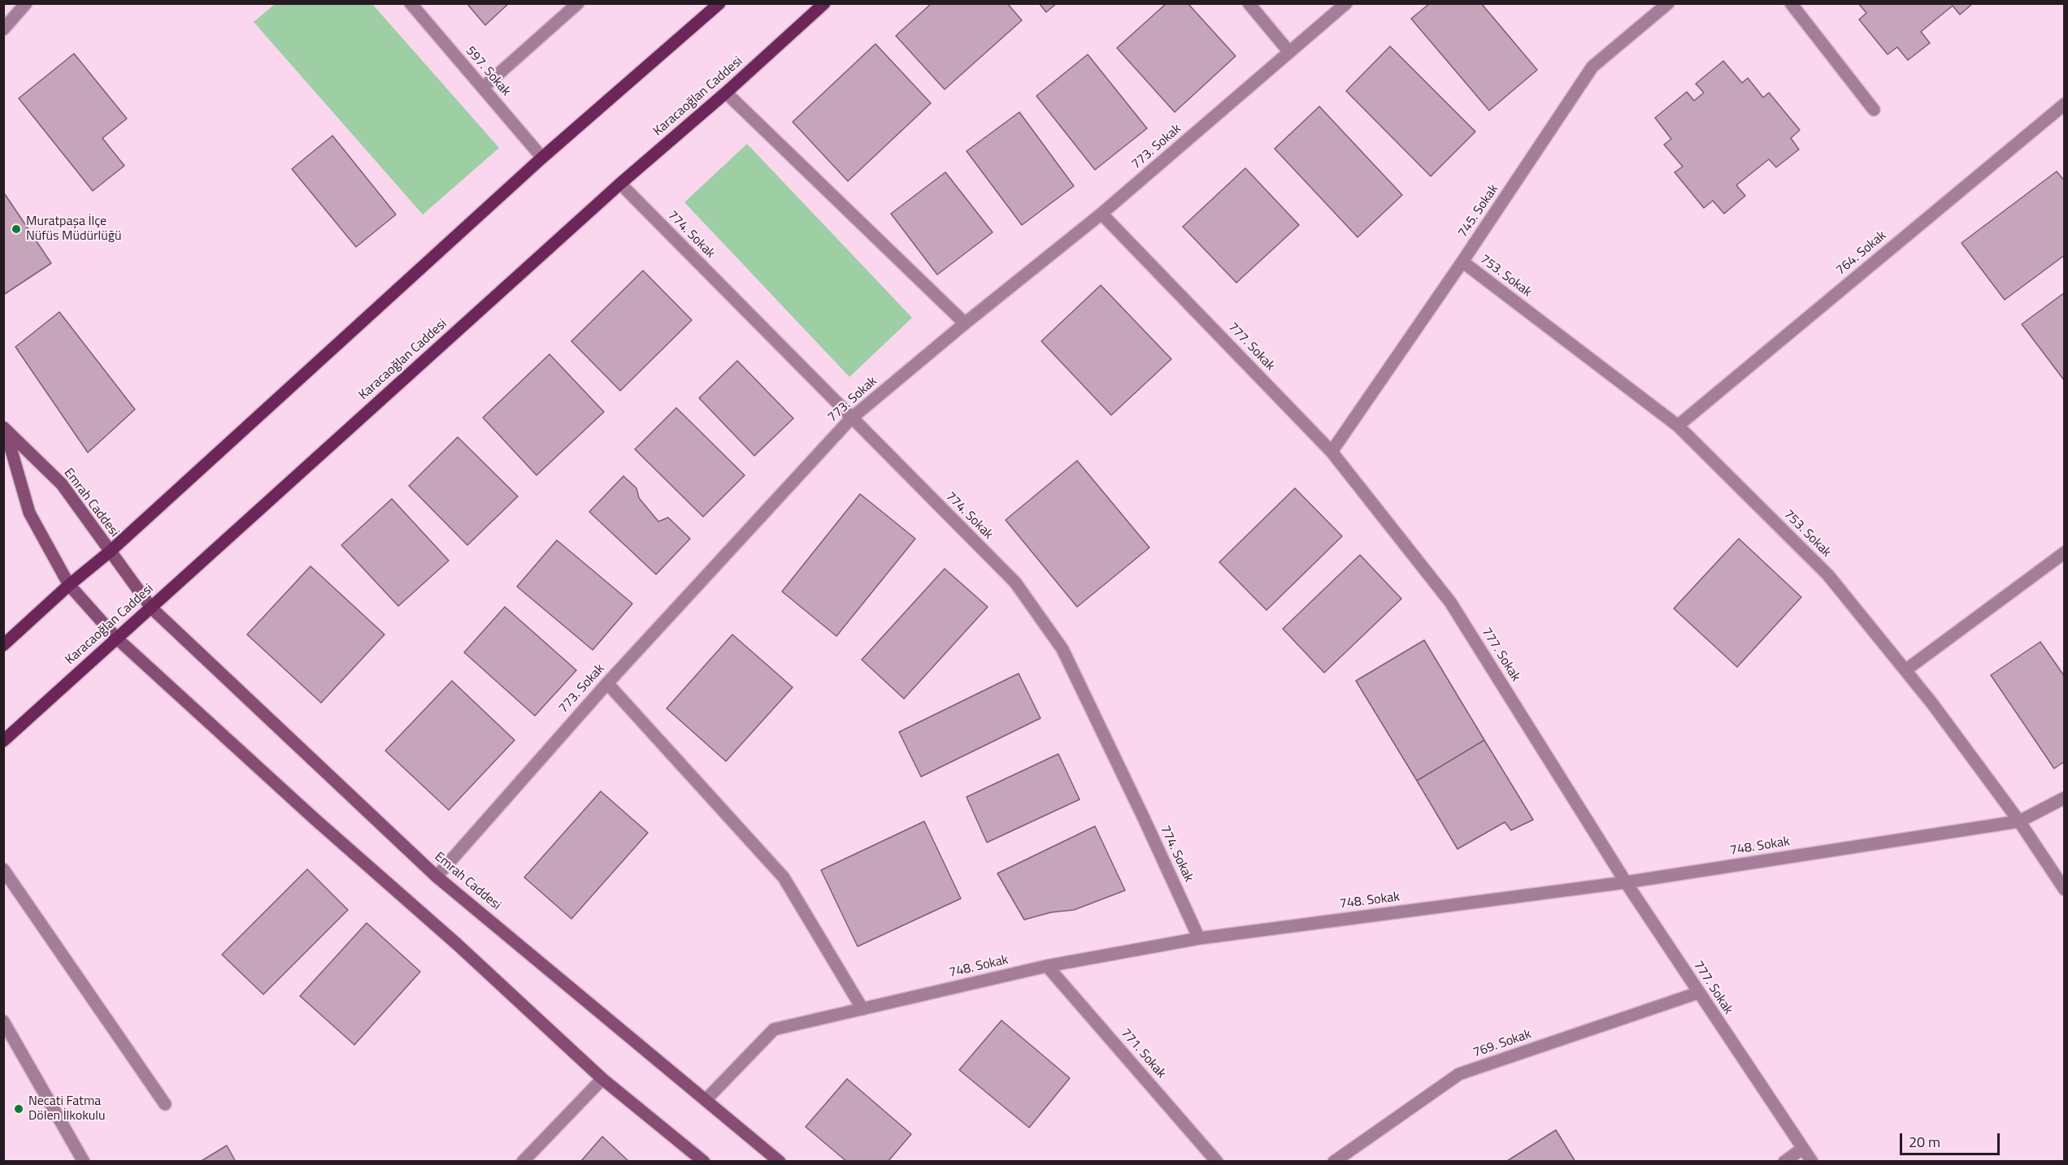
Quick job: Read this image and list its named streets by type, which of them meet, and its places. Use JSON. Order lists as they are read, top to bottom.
{
  "streets": {
    "main road": ["Karacaoğlan Caddesi"],
    "street": [
      "597. Sokak",
      "773. Sokak",
      "745. Sokak",
      "774. Sokak",
      "764. Sokak",
      "753. Sokak",
      "777. Sokak",
      "Emrah Caddesi",
      "748. Sokak",
      "769. Sokak",
      "771. Sokak"
    ]
  },
  "crossings": [
    ["Karacaoğlan Caddesi", "774. Sokak"],
    ["Karacaoğlan Caddesi", "Emrah Caddesi"],
    ["773. Sokak", "774. Sokak"],
    ["773. Sokak", "777. Sokak"],
    ["773. Sokak", "Emrah Caddesi"],
    ["745. Sokak", "753. Sokak"],
    ["745. Sokak", "777. Sokak"],
    ["774. Sokak", "748. Sokak"],
    ["764. Sokak", "753. Sokak"],
    ["753. Sokak", "748. Sokak"],
    ["777. Sokak", "748. Sokak"],
    ["777. Sokak", "769. Sokak"],
    ["Emrah Caddesi", "748. Sokak"],
    ["748. Sokak", "771. Sokak"]
  ],
  "places": ["Muratpaşa İlçe Nüfüs Müdürlüğü", "Necati Fatma Dölen İlkokulu"],
  "scale_bar": "20 m"
}
